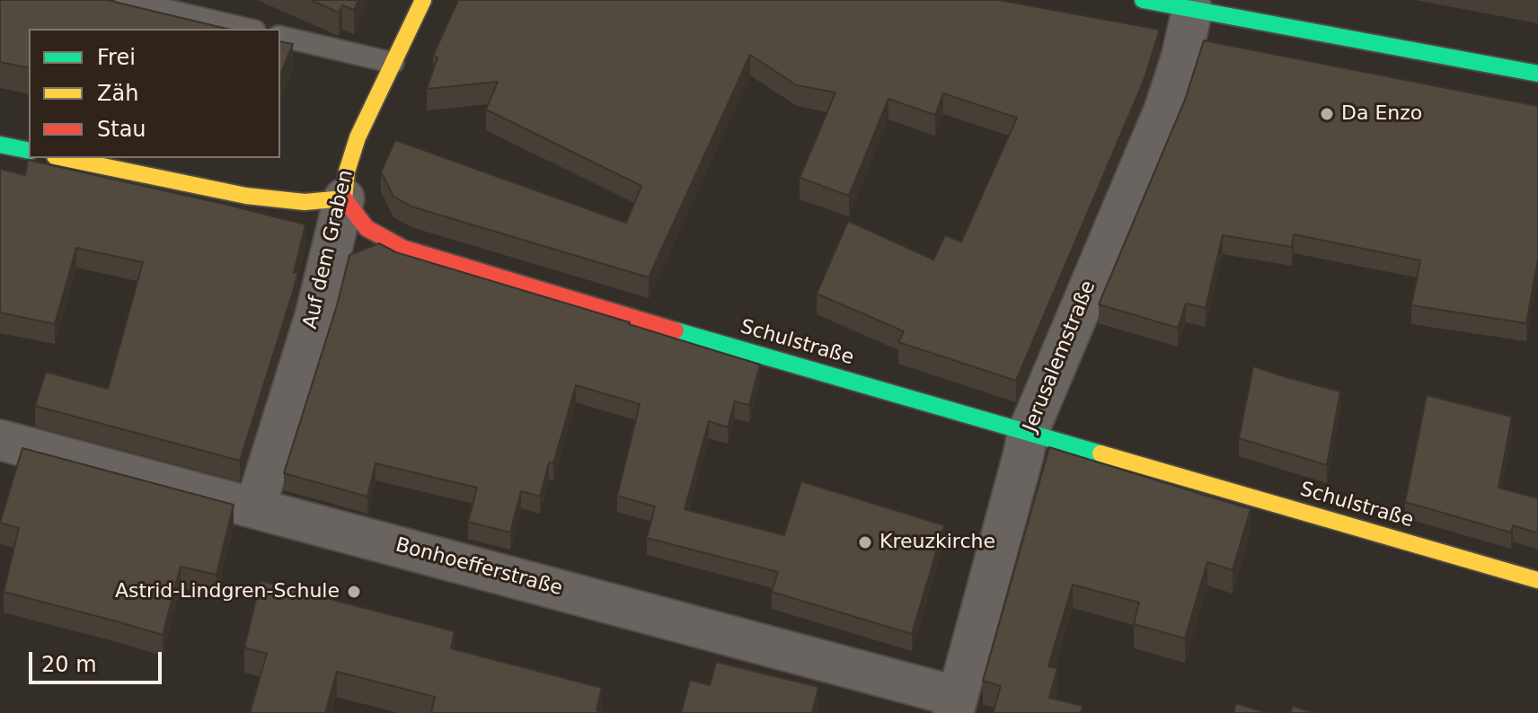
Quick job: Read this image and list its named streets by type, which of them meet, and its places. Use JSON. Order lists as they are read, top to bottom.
{
  "streets": {
    "street": [
      "Auf dem Graben",
      "Schulstraße",
      "Jerusalemstraße",
      "Bonhoefferstraße"
    ]
  },
  "crossings": [
    ["Auf dem Graben", "Schulstraße"],
    ["Auf dem Graben", "Bonhoefferstraße"],
    ["Schulstraße", "Jerusalemstraße"],
    ["Jerusalemstraße", "Bonhoefferstraße"]
  ],
  "places": ["Da Enzo", "Kreuzkirche", "Astrid-Lindgren-Schule"],
  "legend": ["Frei", "Zäh", "Stau"],
  "scale_bar": "20 m"
}
